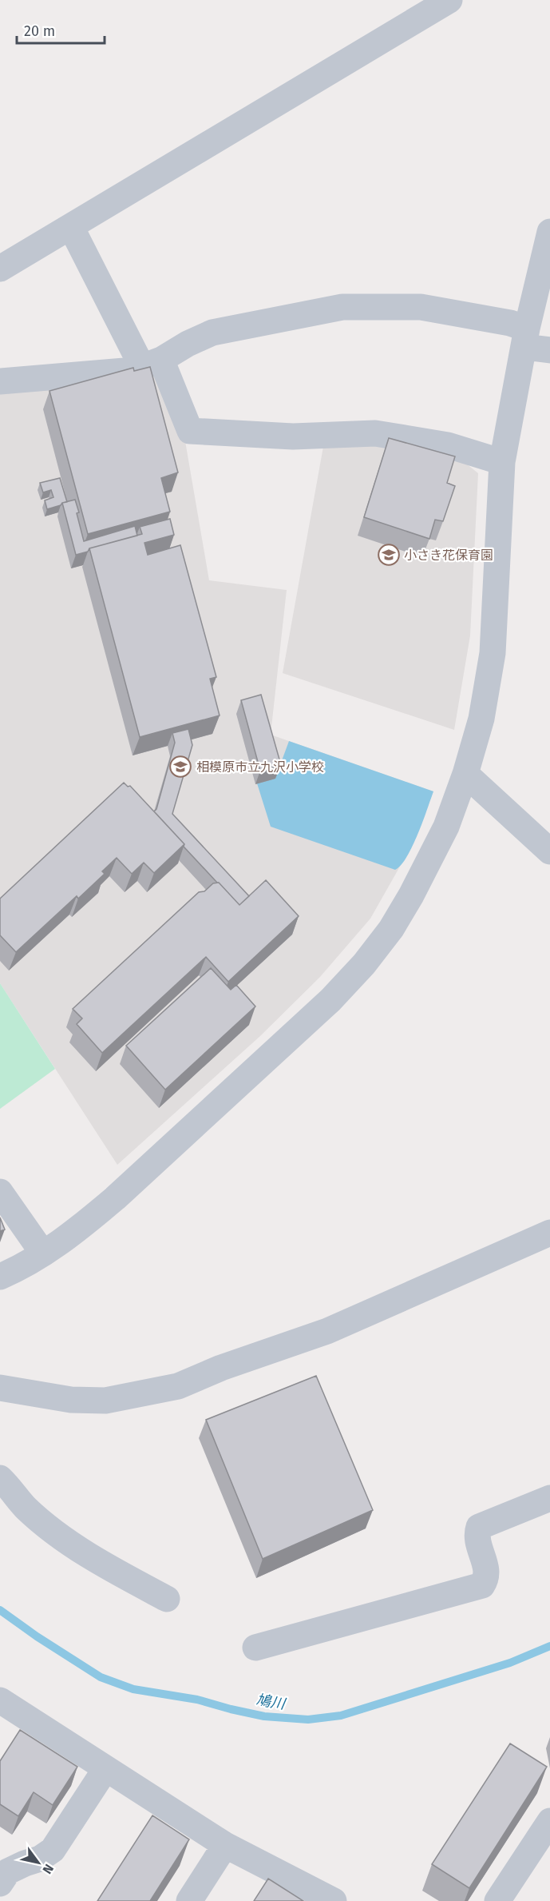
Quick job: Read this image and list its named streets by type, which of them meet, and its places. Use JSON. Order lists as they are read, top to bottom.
{
  "water": ["鳩川"],
  "places": {
    "school or university": ["小さき花保育園", "相模原市立九沢小学校"]
  },
  "scale_bar": "20 m",
  "north": "bottom right"
}
